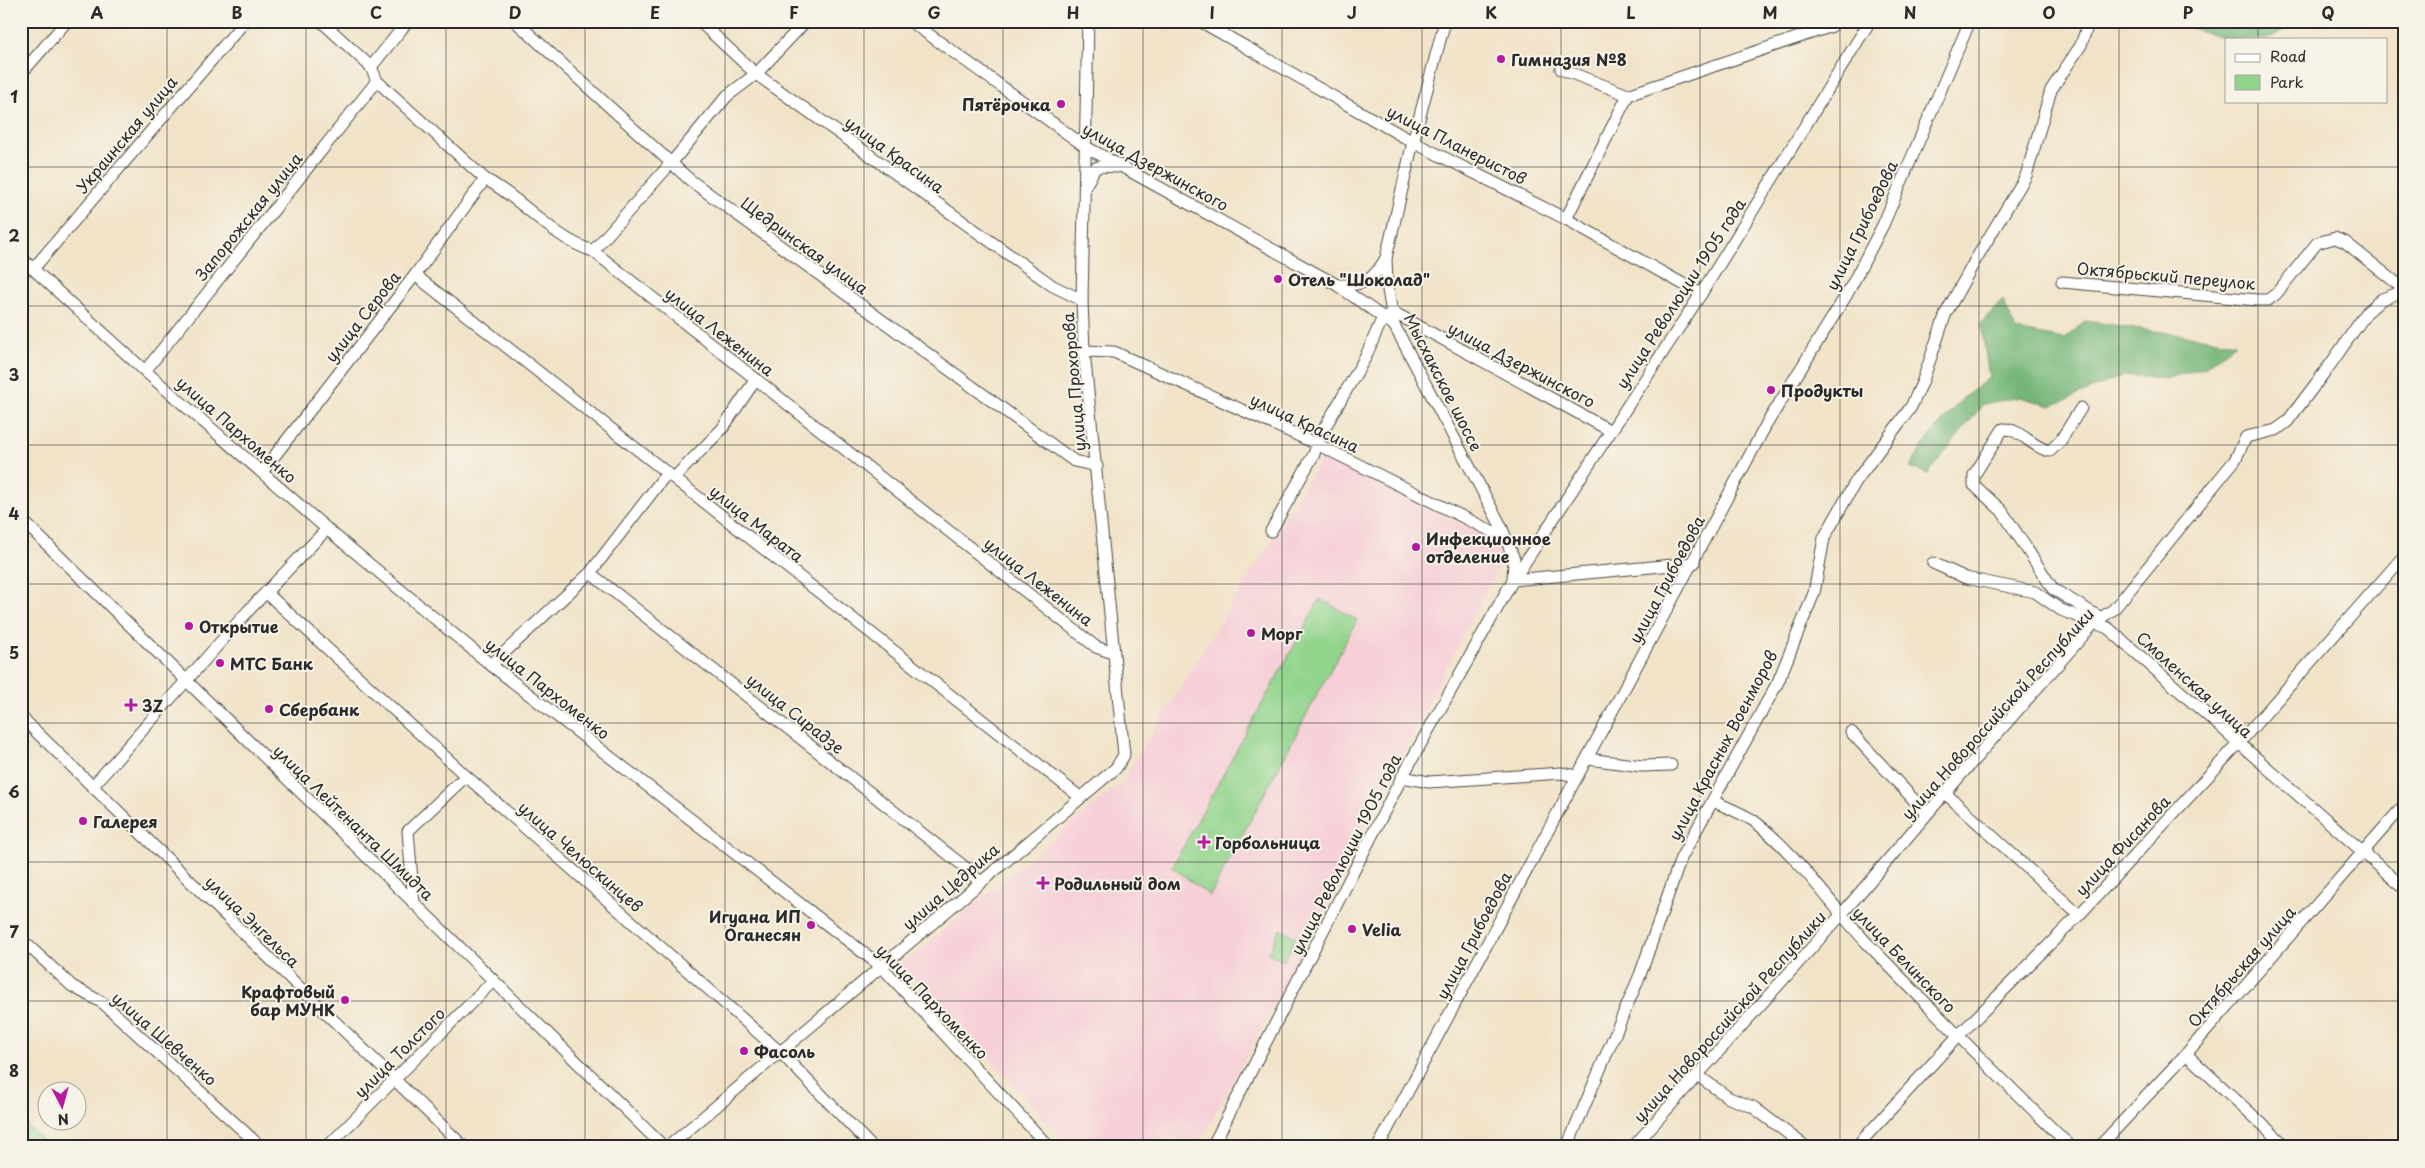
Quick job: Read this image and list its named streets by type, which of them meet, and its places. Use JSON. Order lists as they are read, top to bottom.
{
  "streets": {
    "street": [
      "Украинская улица",
      "улица Планеристов",
      "улица Красина",
      "улица Дзержинского",
      "Запорожская улица",
      "улица Грибоедова",
      "Щедринская улица",
      "Октябрьский переулок",
      "улица Революции 1905 года",
      "улица Серова",
      "улица Леженина",
      "улица Прохорова",
      "Мысхакское шоссе",
      "улица Пархоменко",
      "улица Марата",
      "Смоленская улица",
      "улица Сирадзе",
      "улица Новороссийской Республики",
      "улица Красных Военморов",
      "улица Лейтенанта Шмидта",
      "улица Фисанова",
      "улица Челюскинцев",
      "улица Цедрика",
      "улица Энгельса",
      "улица Белинского",
      "Октябрьская улица",
      "улица Шевченко",
      "улица Толстого"
    ]
  },
  "crossings": [
    ["Украинская улица", "улица Пархоменко"],
    ["улица Планеристов", "улица Революции 1905 года"],
    ["улица Планеристов", "Мысхакское шоссе"],
    ["улица Красина", "улица Прохорова"],
    ["улица Красина", "Мысхакское шоссе"],
    ["улица Дзержинского", "улица Революции 1905 года"],
    ["улица Дзержинского", "улица Прохорова"],
    ["улица Дзержинского", "Мысхакское шоссе"],
    ["Запорожская улица", "улица Леженина"],
    ["Запорожская улица", "улица Пархоменко"],
    ["Щедринская улица", "улица Прохорова"],
    ["Октябрьский переулок", "улица Новороссийской Республики"],
    ["улица Революции 1905 года", "Мысхакское шоссе"],
    ["улица Серова", "улица Леженина"],
    ["улица Серова", "улица Пархоменко"],
    ["улица Серова", "улица Марата"],
    ["улица Леженина", "улица Прохорова"],
    ["улица Прохорова", "улица Цедрика"],
    ["улица Пархоменко", "улица Цедрика"],
    ["улица Марата", "улица Цедрика"],
    ["Смоленская улица", "улица Новороссийской Республики"],
    ["Смоленская улица", "улица Фисанова"],
    ["Смоленская улица", "Октябрьская улица"],
    ["улица Сирадзе", "улица Цедрика"],
    ["улица Новороссийской Республики", "улица Белинского"],
    ["улица Красных Военморов", "улица Белинского"],
    ["улица Лейтенанта Шмидта", "улица Цедрика"],
    ["улица Лейтенанта Шмидта", "улица Толстого"],
    ["улица Фисанова", "улица Белинского"],
    ["улица Челюскинцев", "улица Цедрика"],
    ["улица Энгельса", "улица Толстого"]
  ],
  "places": {
    "other": [
      "Гимназия №8",
      "Пятёрочка",
      "Отель \"Шоколад\"",
      "Продукты",
      "Инфекционное отделение",
      "Открытие",
      "Морг",
      "МТС Банк",
      "Сбербанк",
      "Галерея",
      "Игуана ИП Оганесян",
      "Velia",
      "Крафтовый бар МУНК",
      "Фасоль"
    ],
    "health": ["3Z", "Горбольница", "Родильный дом"]
  },
  "legend": ["Road", "Park"],
  "north": "bottom",
  "grid": {
    "columns": [
      "A",
      "B",
      "C",
      "D",
      "E",
      "F",
      "G",
      "H",
      "I",
      "J",
      "K",
      "L",
      "M",
      "N",
      "O",
      "P",
      "Q"
    ],
    "rows": [
      "1",
      "2",
      "3",
      "4",
      "5",
      "6",
      "7",
      "8"
    ]
  }
}
